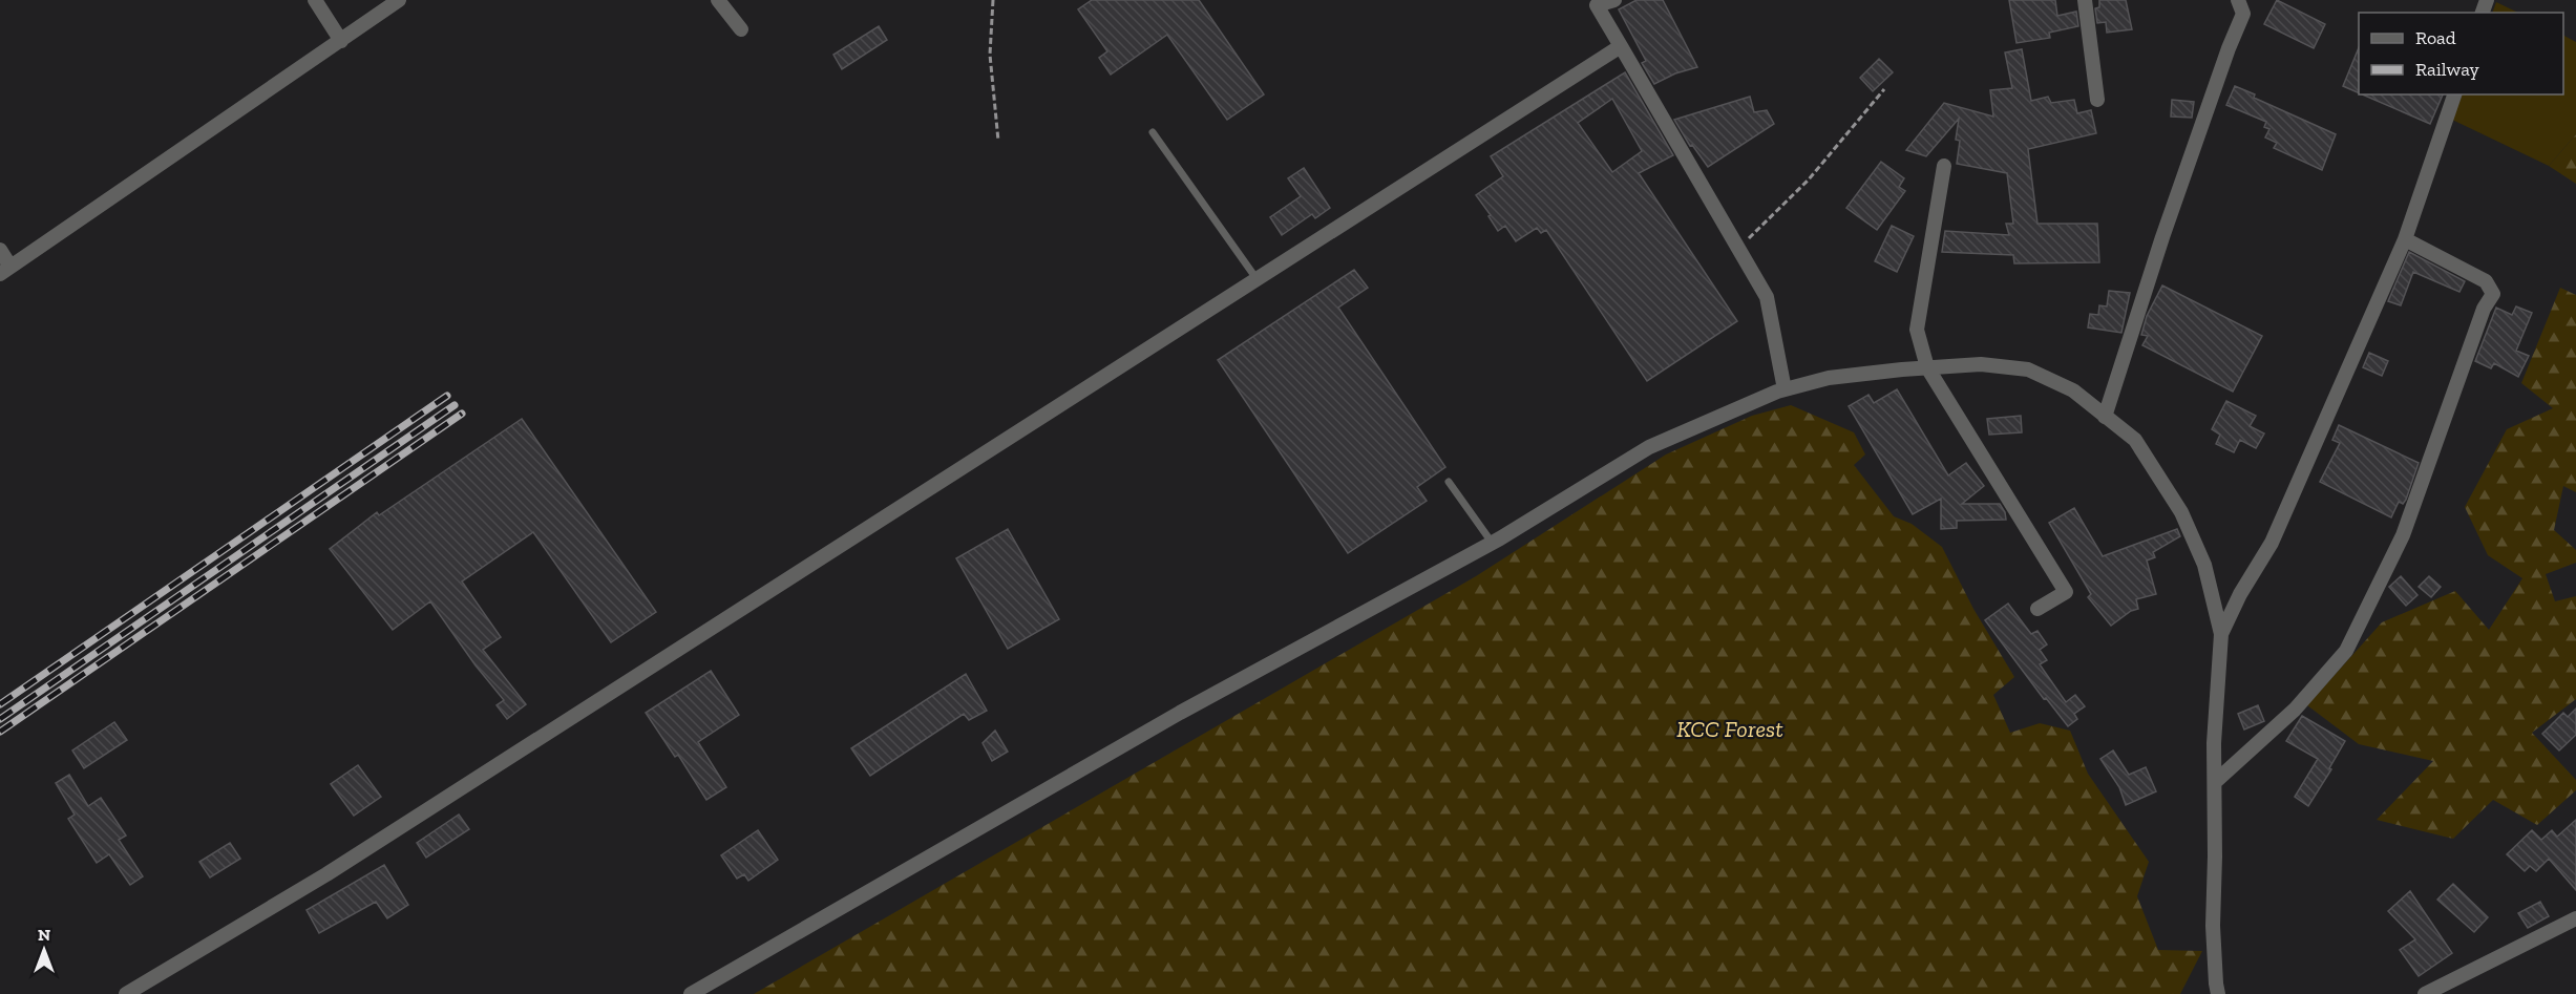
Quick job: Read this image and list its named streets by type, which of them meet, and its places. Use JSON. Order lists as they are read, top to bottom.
{
  "parks": ["KCC Forest"],
  "legend": ["Road", "Railway"],
  "north": "top"
}
